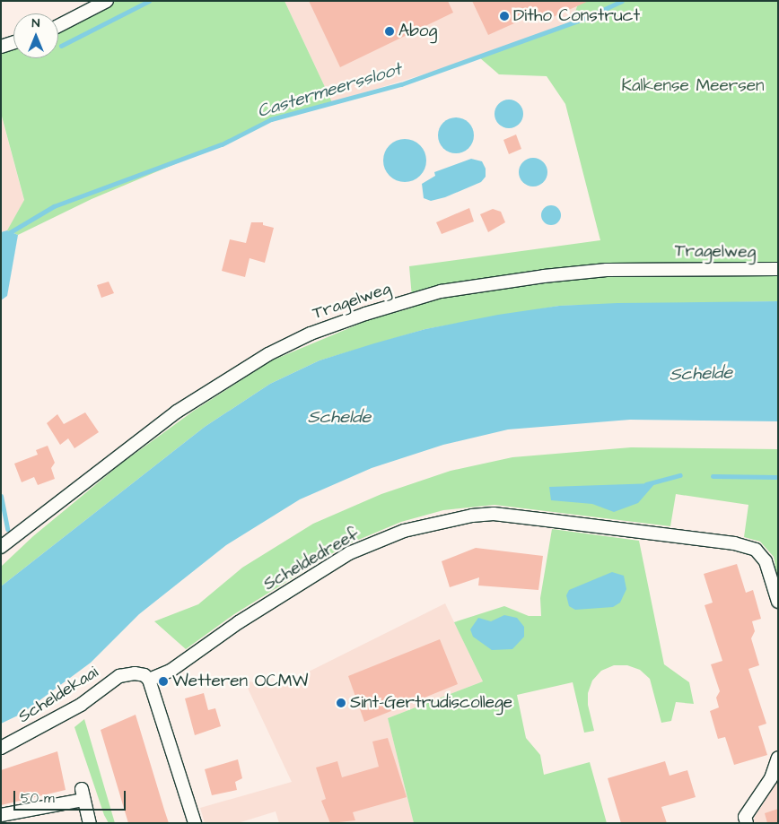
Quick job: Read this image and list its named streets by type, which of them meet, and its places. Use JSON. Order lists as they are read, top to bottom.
{
  "streets": {
    "street": ["Tragelweg", "Scheldedreef", "Scheldekaai"]
  },
  "crossings": [
    ["Scheldedreef", "Scheldekaai"]
  ],
  "water": ["Castermeerssloot", "Schelde"],
  "parks": ["Kalkense Meersen"],
  "places": [
    "Ditho Construct",
    "Abog",
    "Wetteren OCMW",
    "Sint-Gertrudiscollege"
  ],
  "scale_bar": "50 m",
  "north": "top"
}
